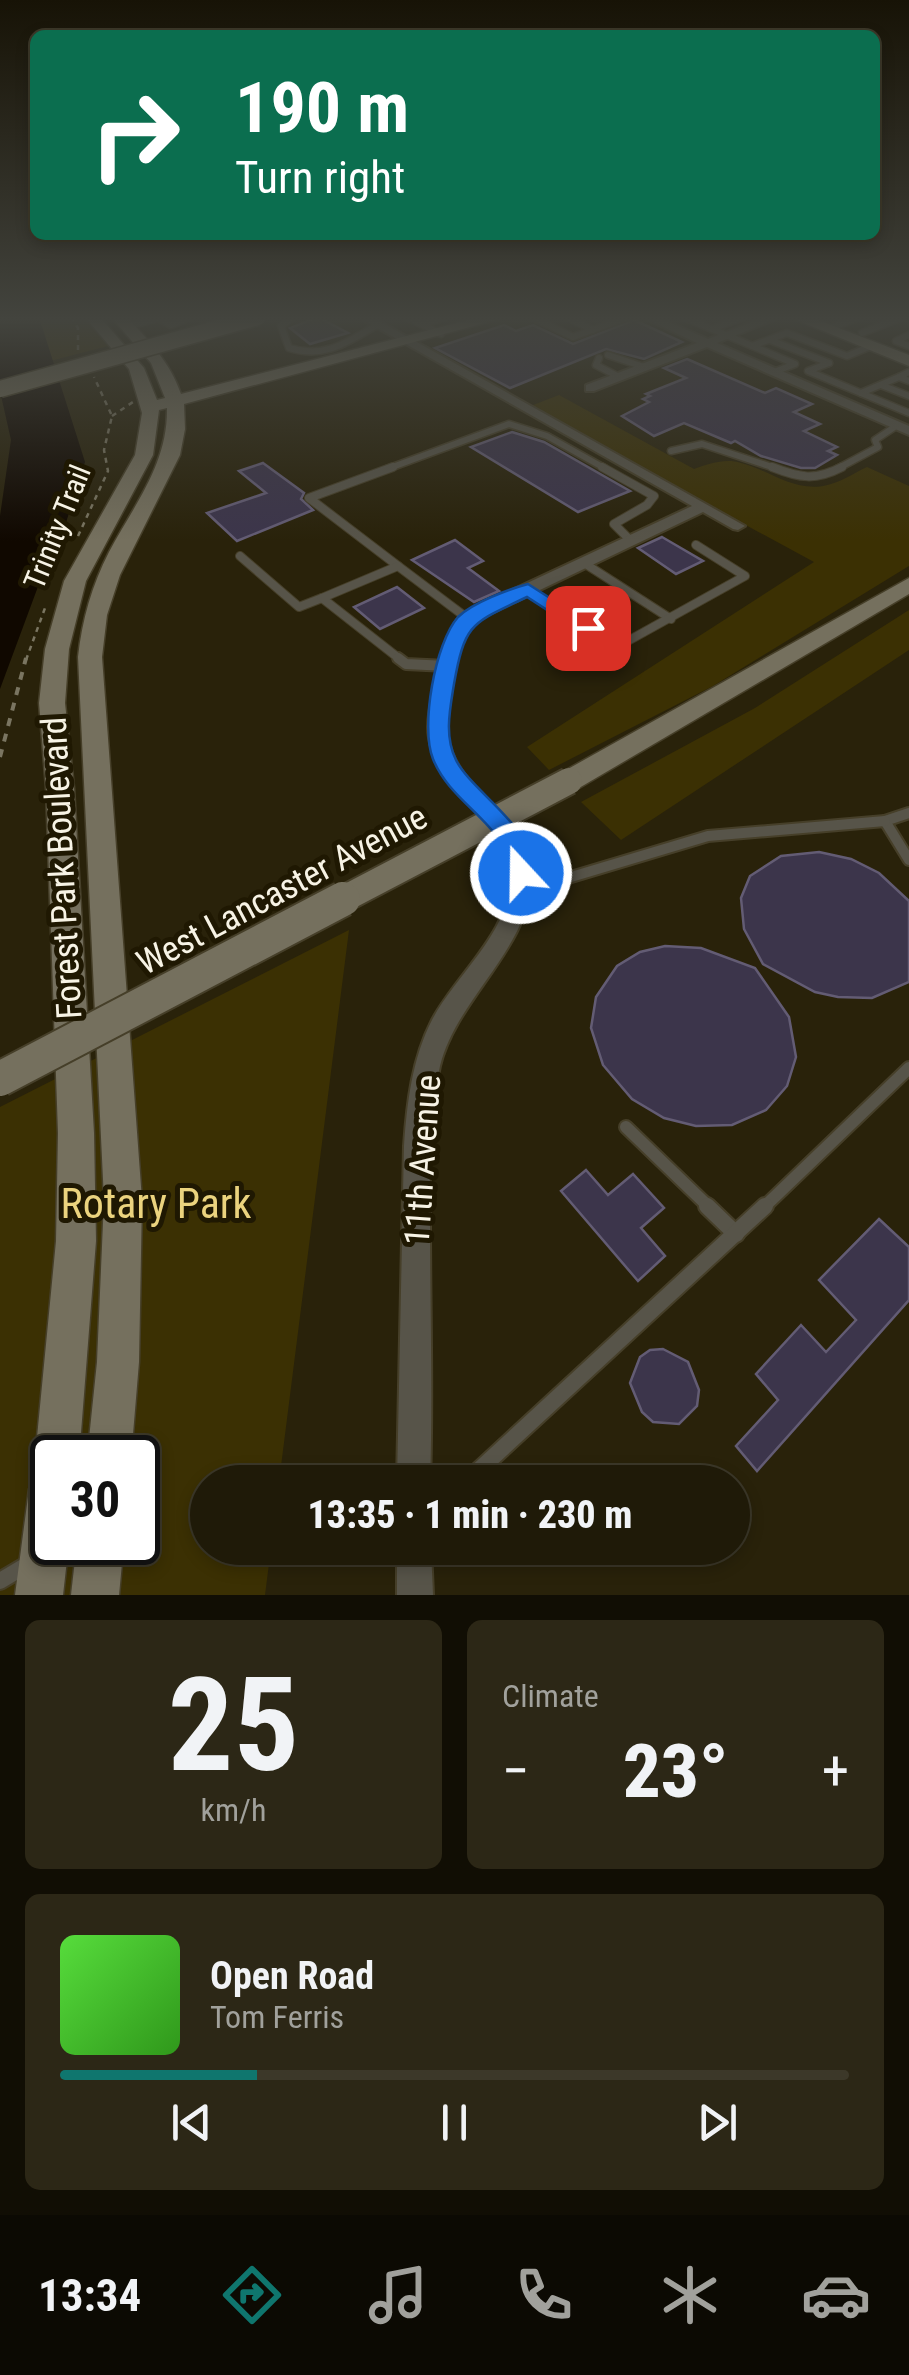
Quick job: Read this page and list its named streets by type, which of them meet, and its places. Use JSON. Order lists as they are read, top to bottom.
{
  "streets": {
    "main road": ["Forest Park Boulevard", "West Lancaster Avenue"],
    "street": ["11th Avenue"],
    "path": ["Trinity Trail"]
  },
  "parks": ["Rotary Park"],
  "page": {
    "turn": ["190 m", "Turn right"],
    "limit": "30",
    "trip": "13:35 · 1 min · 230 m",
    "tile": [
      ["25", "km/h"],
      "Climate"
    ],
    "heat": ["−", "23°", "+"],
    "song": ["Open Road", "Tom Ferris"],
    "tabs": "13:34"
  }
}
